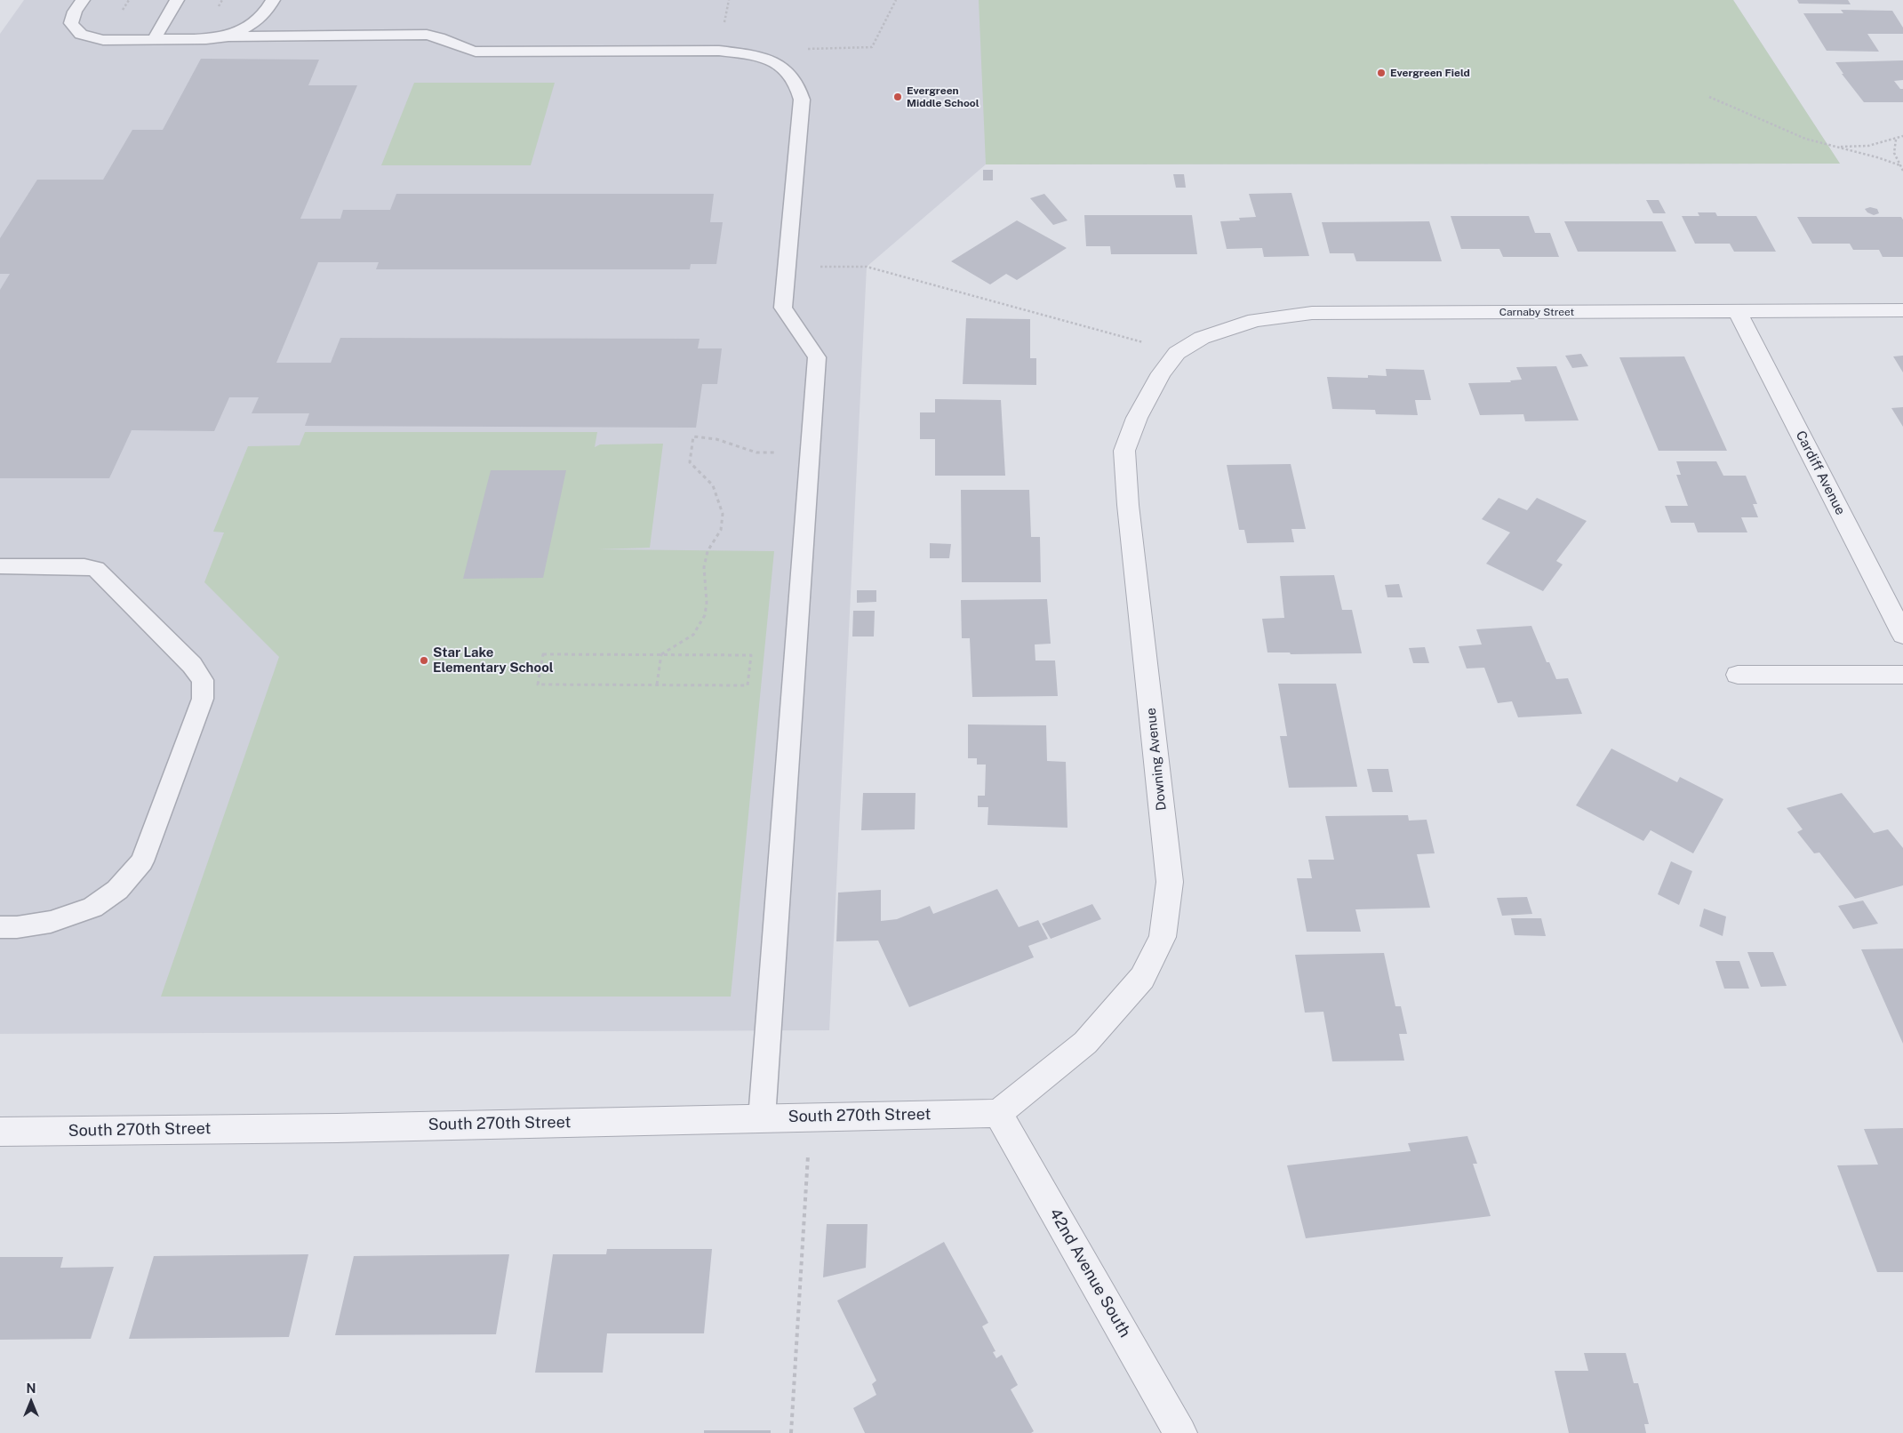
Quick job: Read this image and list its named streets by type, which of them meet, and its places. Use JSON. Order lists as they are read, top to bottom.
{
  "streets": {
    "street": [
      "Carnaby Street",
      "Cardiff Avenue",
      "Downing Avenue",
      "South 270th Street",
      "42nd Avenue South"
    ]
  },
  "crossings": [
    ["Carnaby Street", "Cardiff Avenue"],
    ["Carnaby Street", "Downing Avenue"],
    ["Downing Avenue", "South 270th Street"],
    ["Downing Avenue", "42nd Avenue South"],
    ["South 270th Street", "42nd Avenue South"]
  ],
  "places": ["Evergreen Field", "Evergreen Middle School", "Star Lake Elementary School"],
  "north": "top"
}
